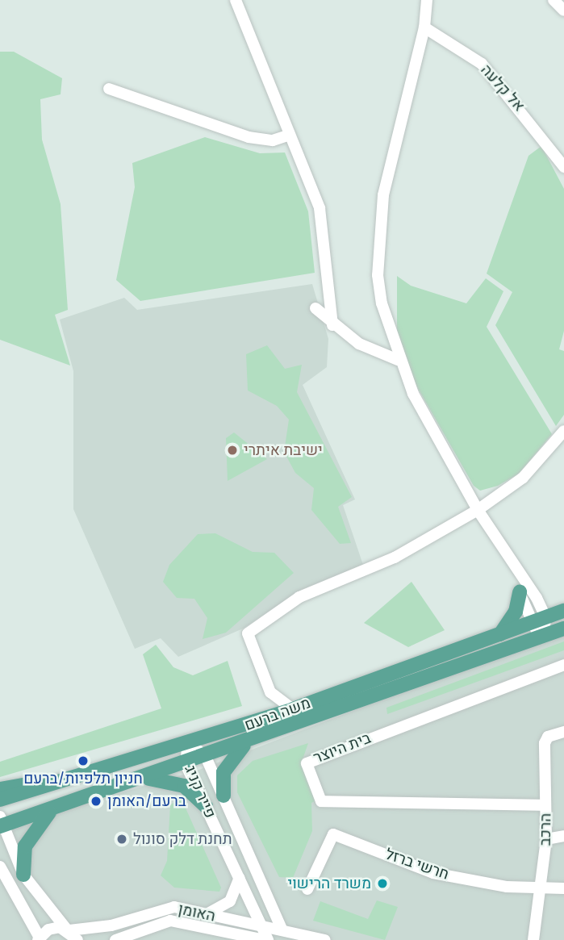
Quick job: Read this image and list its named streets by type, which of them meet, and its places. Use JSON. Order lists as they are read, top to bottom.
{
  "streets": {
    "main road": ["משה ברעם"],
    "street": [
      "אל קלעה",
      "בית היוצר",
      "פייר קניג",
      "הרכב",
      "חרשי ברזל",
      "האומן"
    ]
  },
  "crossings": [
    ["משה ברעם", "פייר קניג"],
    ["בית היוצר", "הרכב"],
    ["פייר קניג", "האומן"],
    ["הרכב", "חרשי ברזל"]
  ],
  "places": [
    "ישיבת איתרי",
    "חניון תלפיות/ברעם",
    "ברעם/האומן",
    "תחנת דלק סונול",
    "משרד הרישוי"
  ]
}
